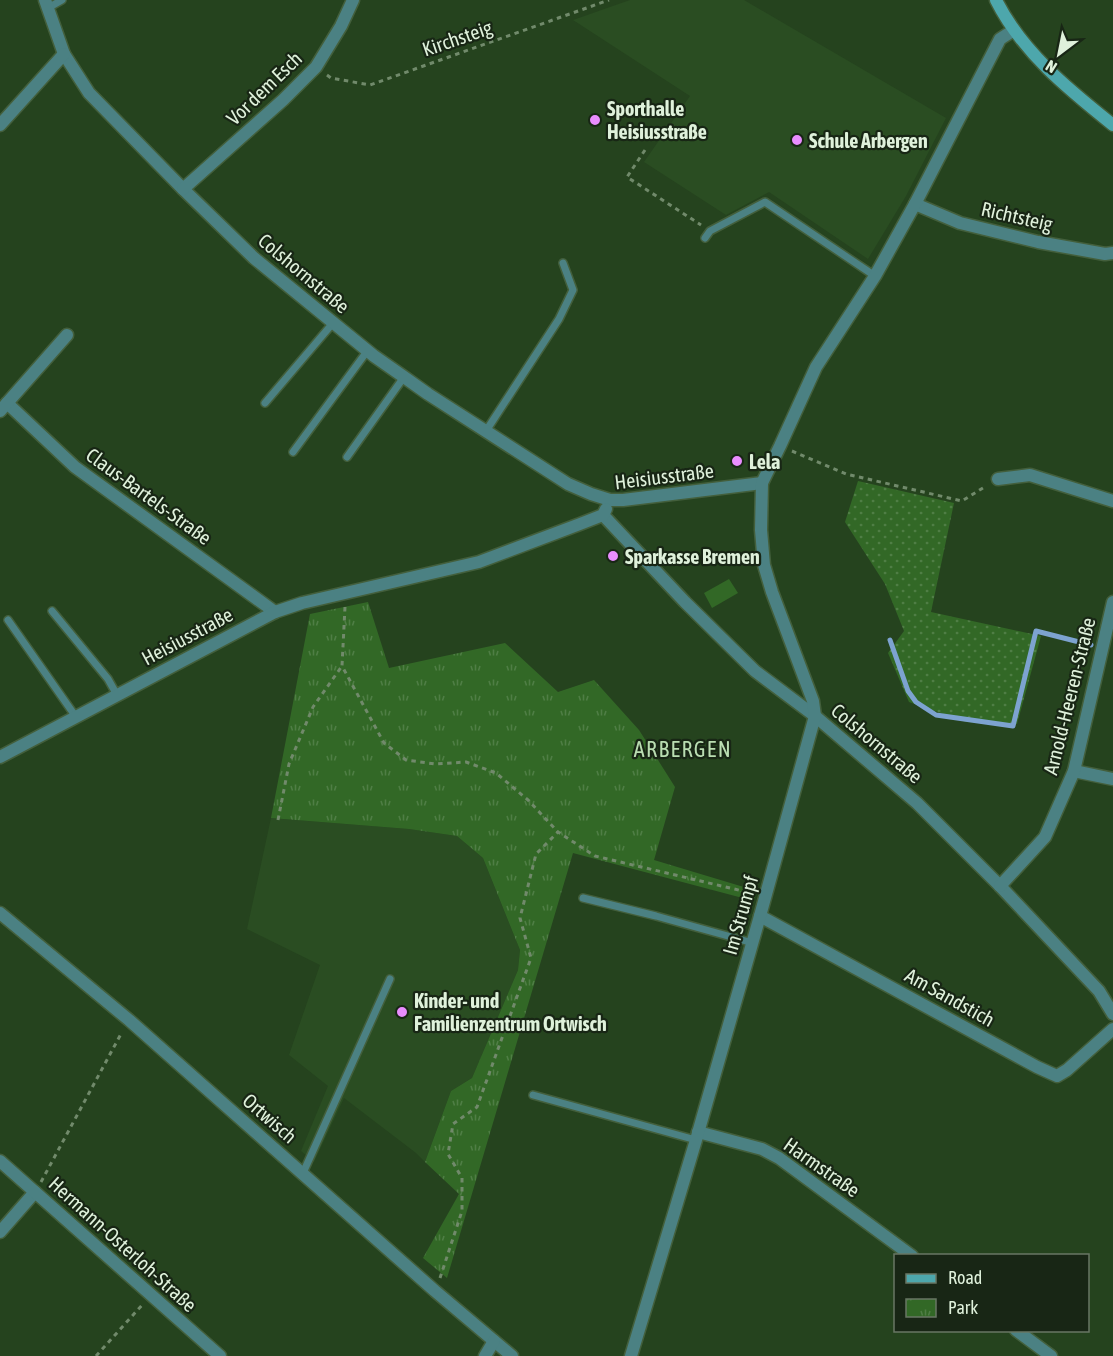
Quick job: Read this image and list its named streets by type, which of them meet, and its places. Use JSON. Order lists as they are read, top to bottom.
{
  "streets": {
    "street": [
      "Vor dem Esch",
      "Richtsteig",
      "Colshornstraße",
      "Heisiusstraße",
      "Claus-Bartels-Straße",
      "Arnold-Heeren-Straße",
      "Im Strumpf",
      "Am Sandstich",
      "Ortwisch",
      "Harmstraße",
      "Hermann-Osterloh-Straße"
    ],
    "path": ["Kirchsteig"]
  },
  "crossings": [
    ["Kirchsteig", "Vor dem Esch"],
    ["Vor dem Esch", "Colshornstraße"],
    ["Colshornstraße", "Heisiusstraße"],
    ["Colshornstraße", "Arnold-Heeren-Straße"],
    ["Colshornstraße", "Im Strumpf"],
    ["Heisiusstraße", "Claus-Bartels-Straße"],
    ["Heisiusstraße", "Im Strumpf"],
    ["Im Strumpf", "Am Sandstich"],
    ["Im Strumpf", "Harmstraße"]
  ],
  "districts": ["ARBERGEN"],
  "places": [
    "Sporthalle Heisiusstraße",
    "Schule Arbergen",
    "Lela",
    "Sparkasse Bremen",
    "Kinder- und Familienzentrum Ortwisch"
  ],
  "legend": ["Road", "Park"],
  "north": "bottom left"
}
